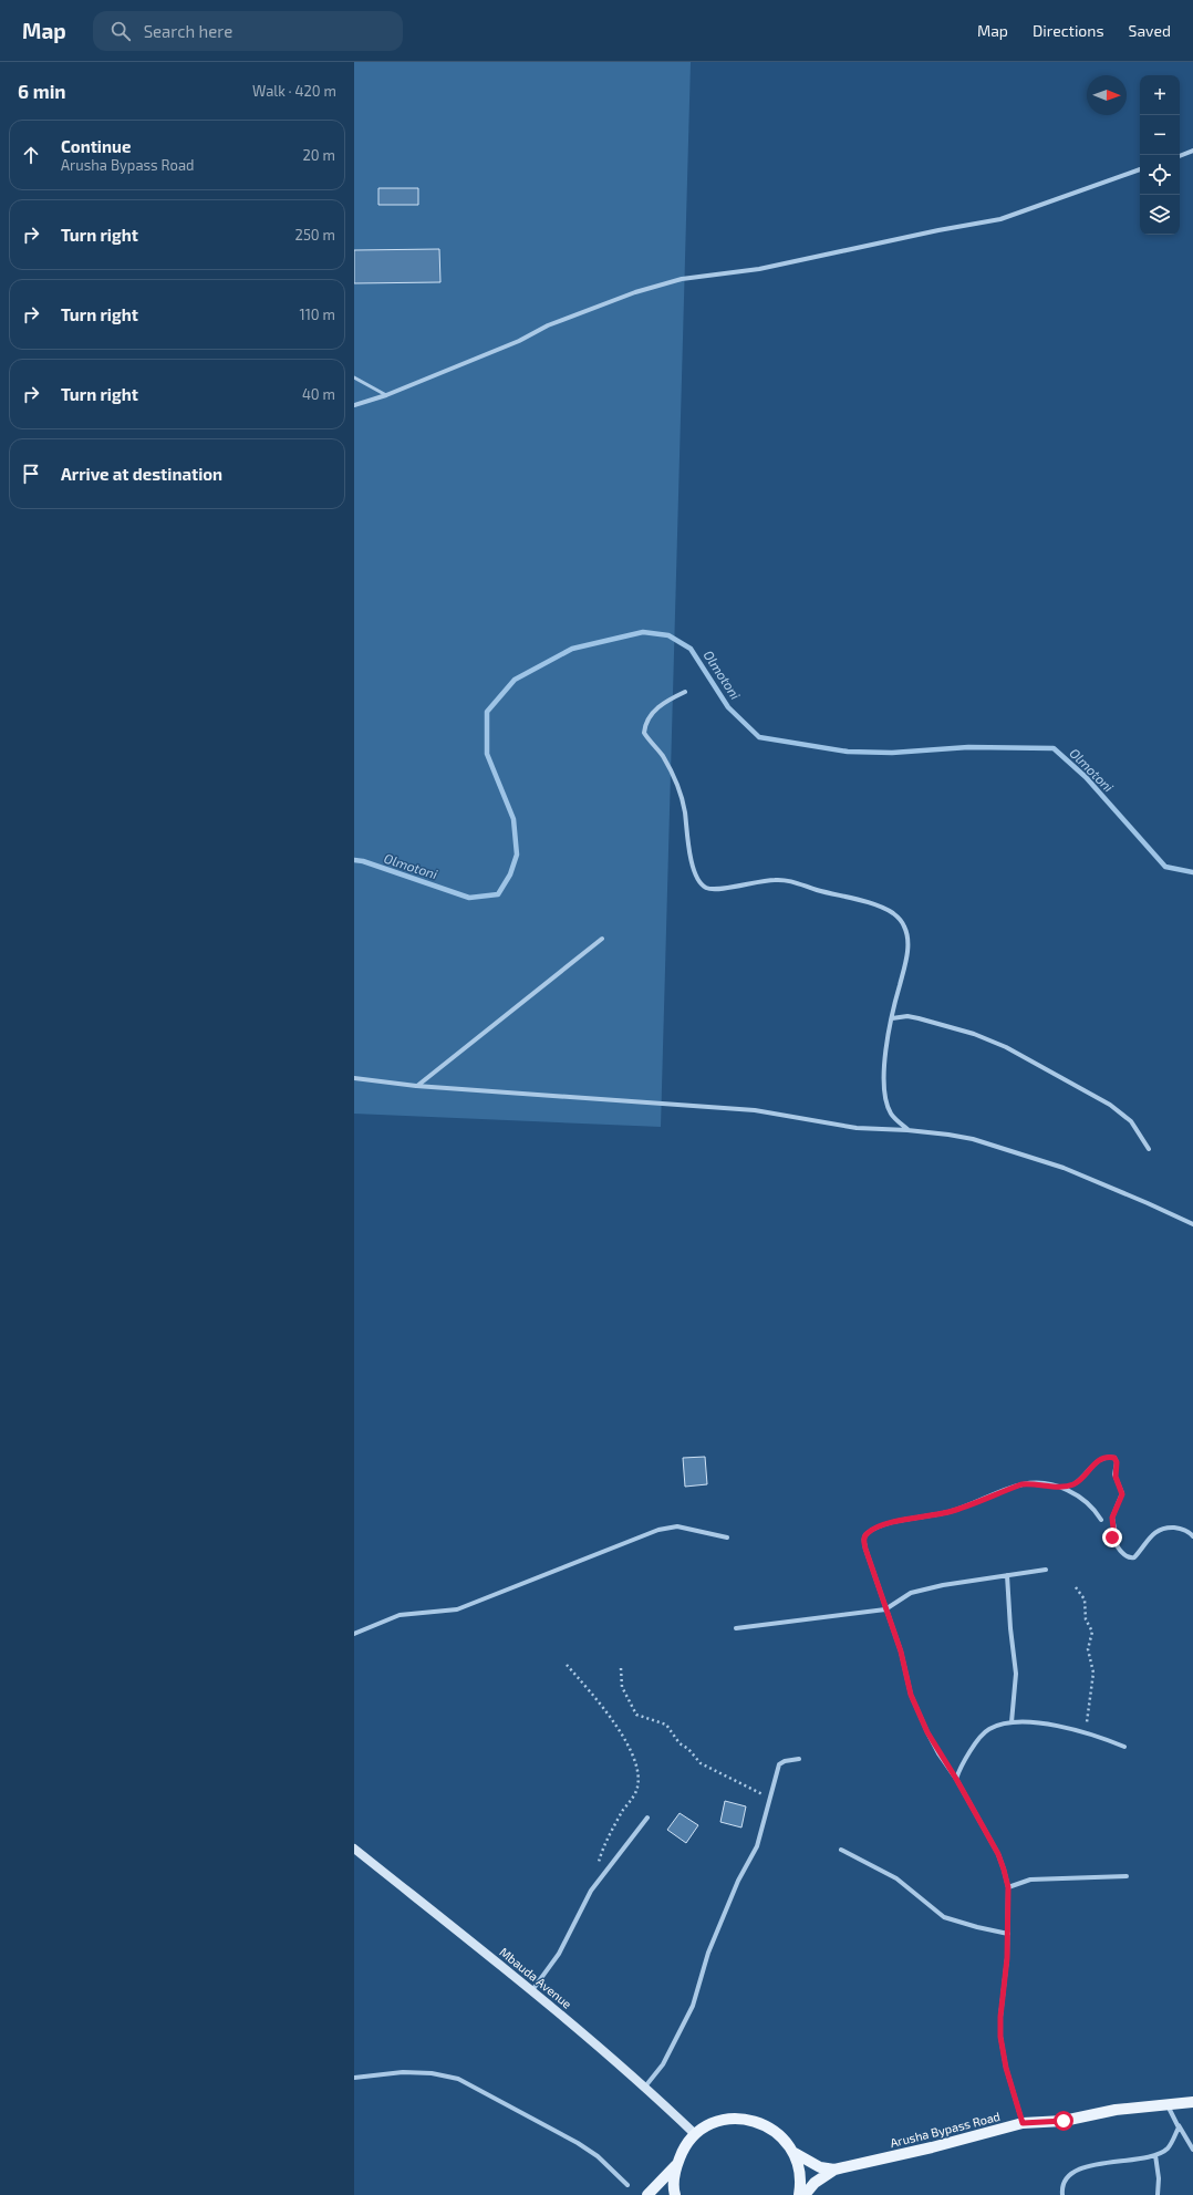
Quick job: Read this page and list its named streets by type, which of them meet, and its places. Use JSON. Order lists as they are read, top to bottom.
{
  "streets": {
    "main road": ["Arusha Bypass Road"],
    "street": ["Mbauda Avenue"]
  },
  "water": ["Olmotoni"],
  "north": "right",
  "page": {
    "header": "Map",
    "search": "Search here",
    "nav": ["Map", "Directions", "Saved"],
    "heading": ["6 min", "Walk · 420 m"],
    "map_buttons": ["+", "−"],
    "list": [
      ["Continue", "Arusha Bypass Road", "20 m"],
      ["Turn right", "250 m"],
      ["Turn right", "110 m"],
      ["Turn right", "40 m"],
      "Arrive at destination"
    ]
  }
}
